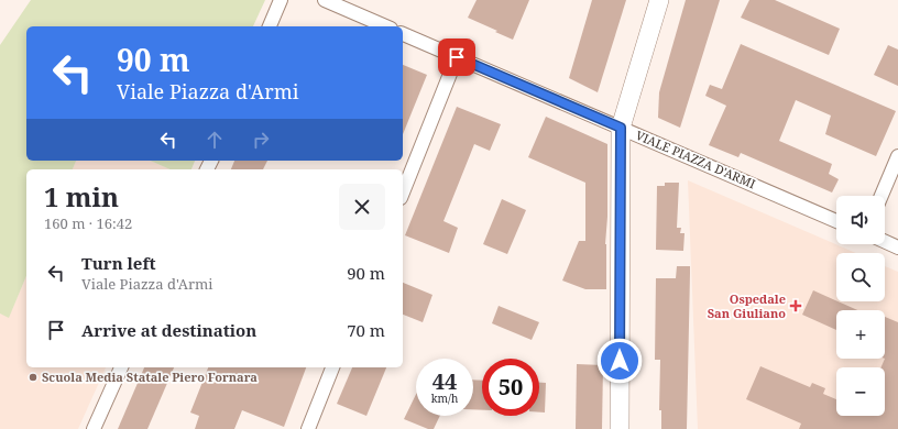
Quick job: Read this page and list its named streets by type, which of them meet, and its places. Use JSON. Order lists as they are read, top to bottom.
{
  "streets": {
    "street": ["VIALE PIAZZA D'ARMI"]
  },
  "places": {
    "health": ["Ospedale San Giuliano"],
    "other": ["Scuola Media Statale Piero Fornara"]
  },
  "page": {
    "turn": ["90 m", "Viale Piazza d'Armi"],
    "heading": ["1 min", "160 m · 16:42"],
    "map_buttons": ["+", "−"],
    "list": [
      {
        "name": "Turn left",
        "note": "Viale Piazza d'Armi",
        "value": "90 m"
      },
      {
        "name": "Arrive at destination",
        "value": "70 m"
      }
    ],
    "speed": "44 km/h",
    "limit": "50"
  }
}
